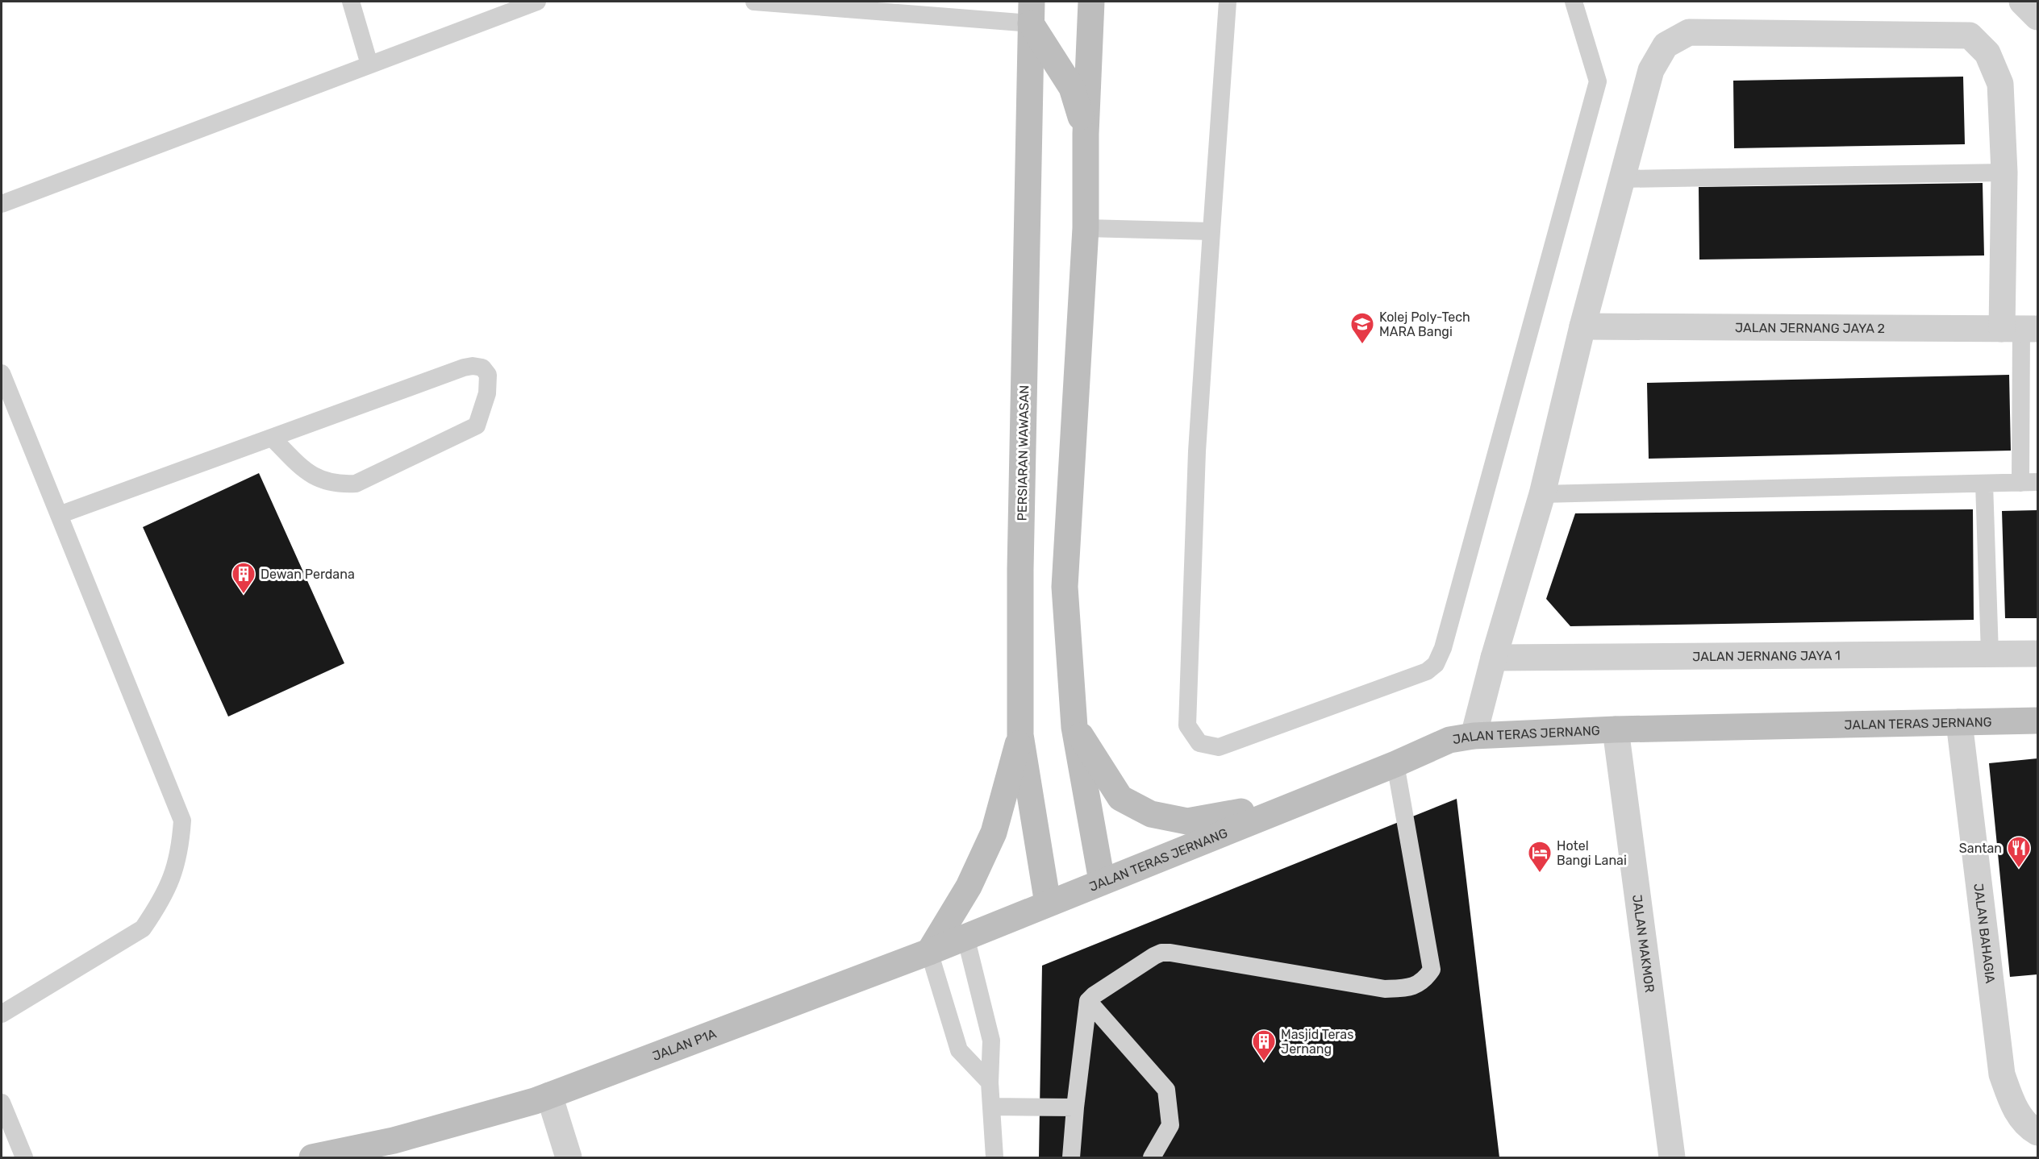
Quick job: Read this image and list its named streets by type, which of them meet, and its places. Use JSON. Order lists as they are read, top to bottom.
{
  "streets": {
    "main road": ["PERSIARAN WAWASAN", "JALAN TERAS JERNANG", "JALAN P1A"],
    "street": [
      "JALAN JERNANG JAYA 2",
      "JALAN JERNANG JAYA 1",
      "JALAN BAHAGIA",
      "JALAN MAKMOR"
    ]
  },
  "crossings": [
    ["PERSIARAN WAWASAN", "JALAN TERAS JERNANG"],
    ["PERSIARAN WAWASAN", "JALAN P1A"],
    ["JALAN TERAS JERNANG", "JALAN BAHAGIA"],
    ["JALAN TERAS JERNANG", "JALAN MAKMOR"],
    ["JALAN TERAS JERNANG", "JALAN P1A"]
  ],
  "places": {
    "school or university": ["Kolej Poly-Tech MARA Bangi"],
    "building": ["Dewan Perdana", "Masjid Teras Jernang"],
    "restaurant": ["Santan"],
    "hotel": ["Hotel Bangi Lanai"]
  }
}
